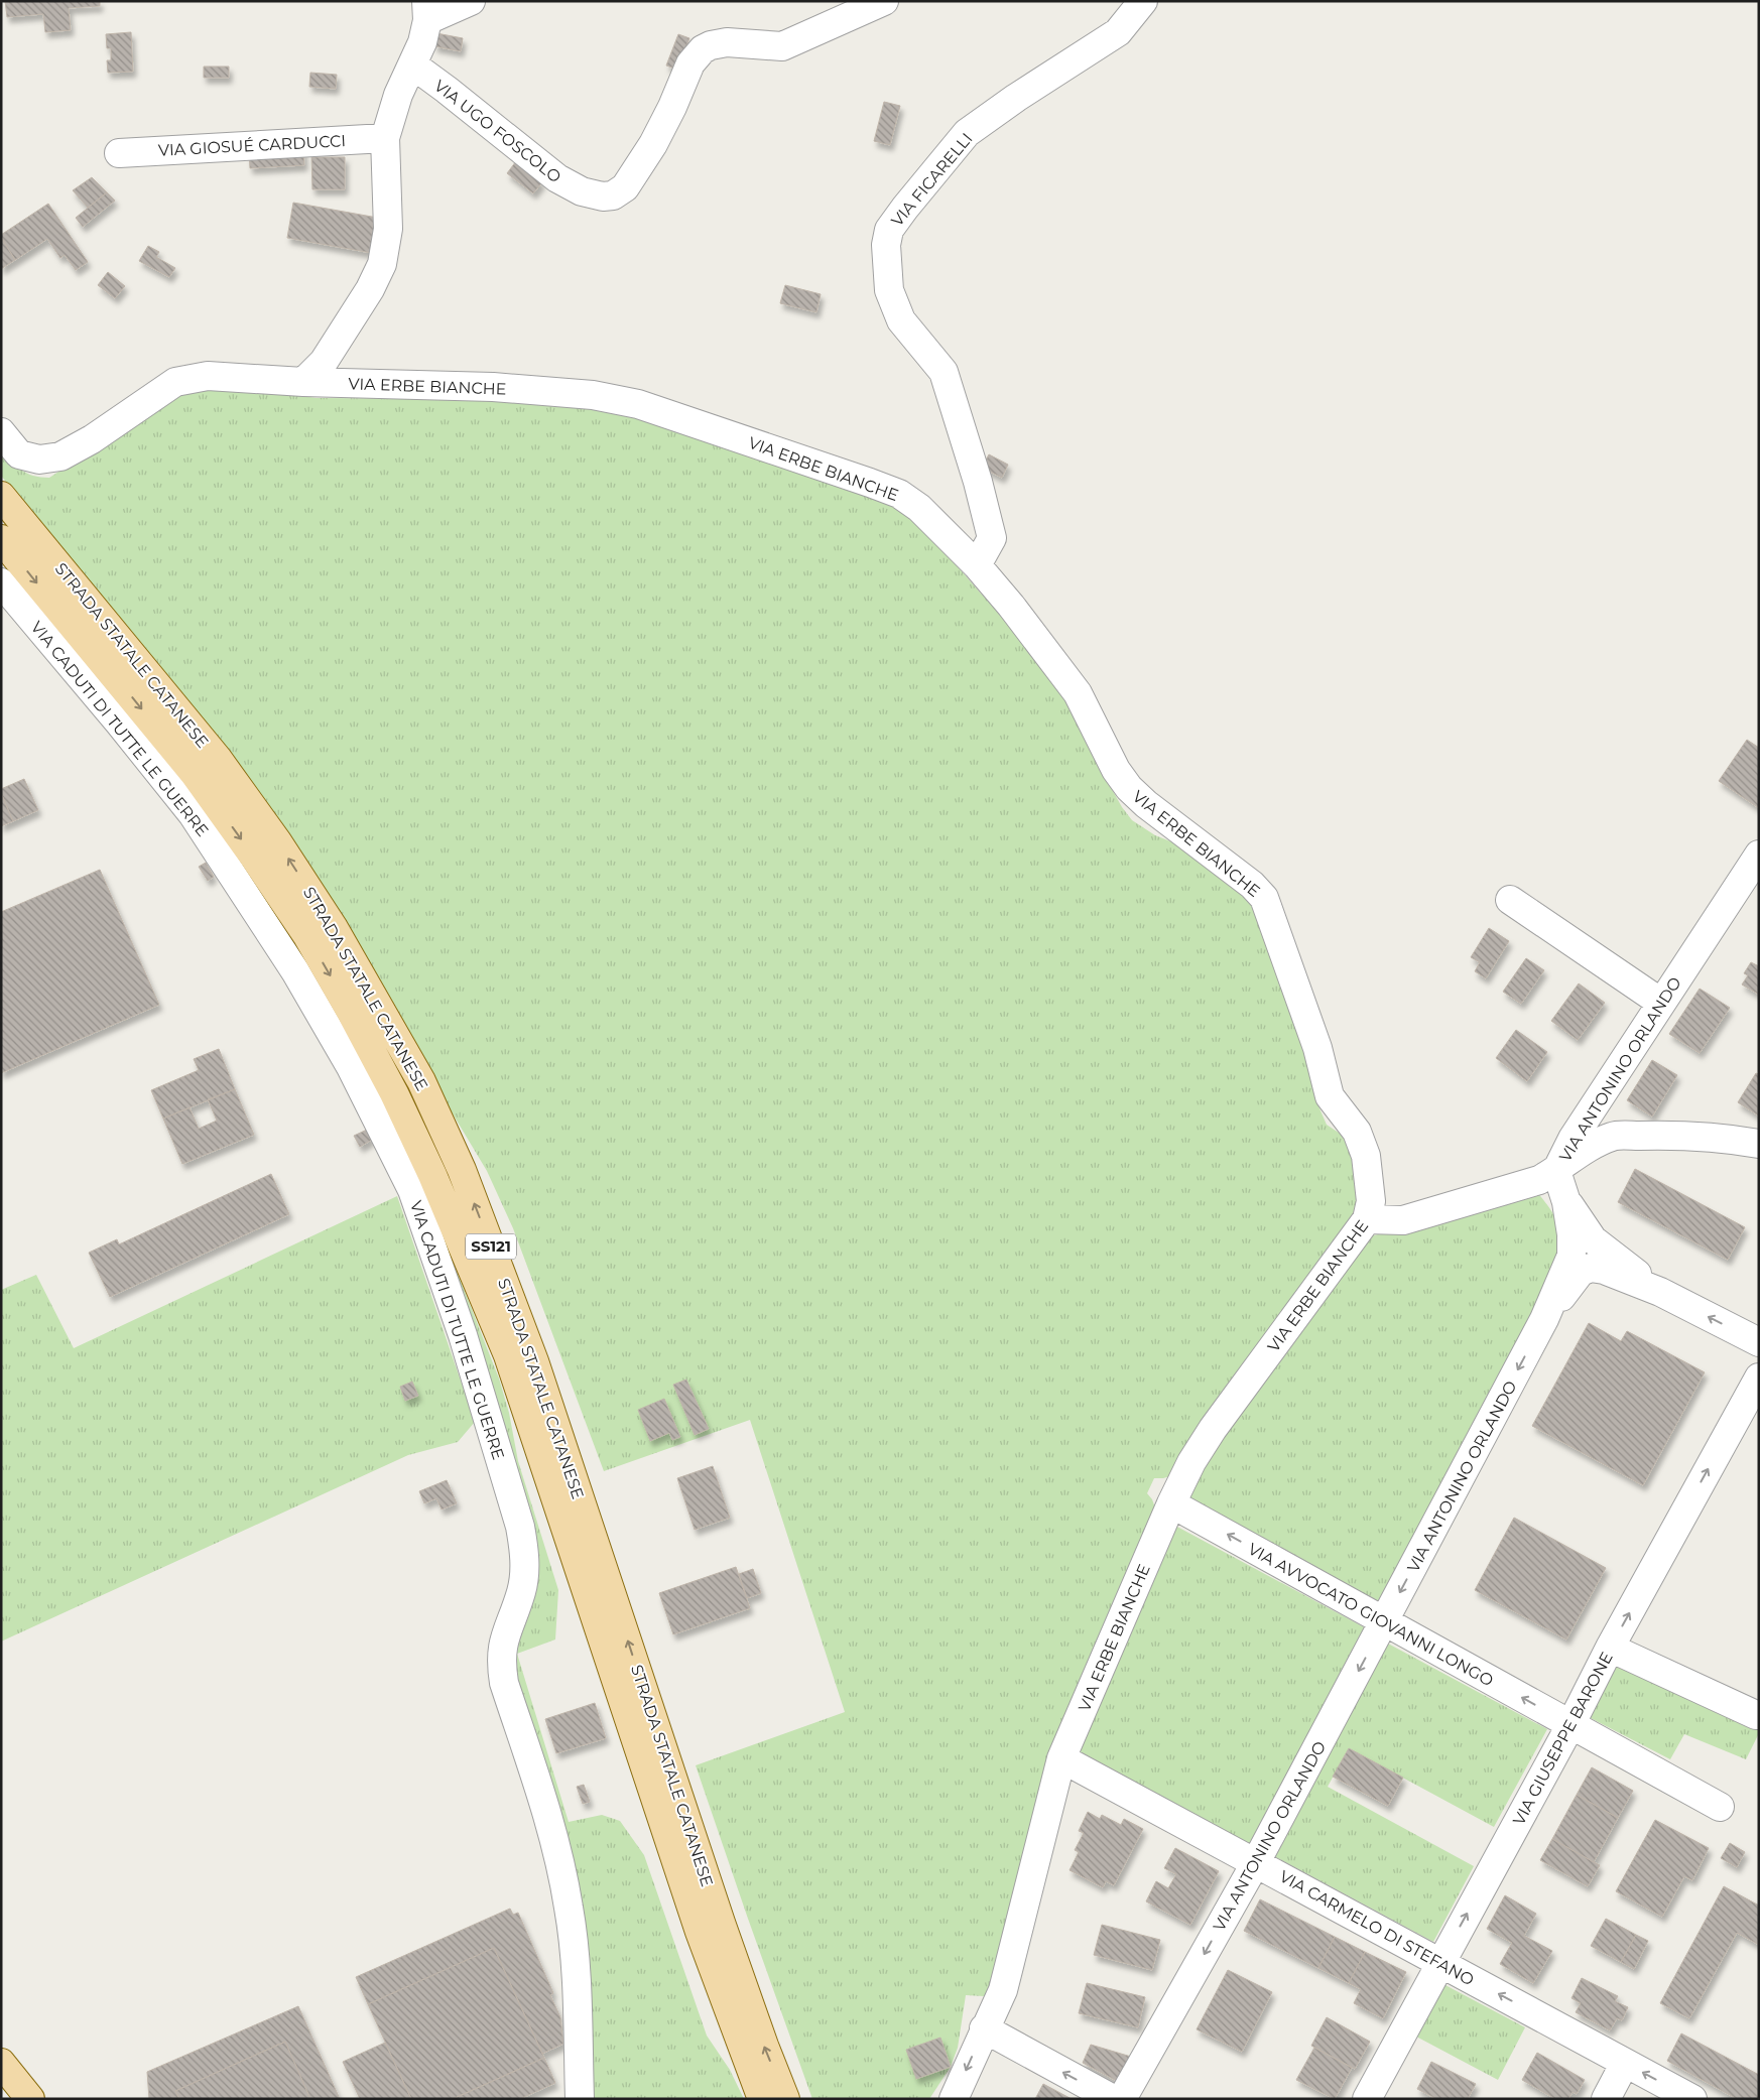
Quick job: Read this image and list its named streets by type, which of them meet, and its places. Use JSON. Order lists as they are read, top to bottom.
{
  "streets": {
    "main road": ["STRADA STATALE CATANESE", "SS121"],
    "street": [
      "VIA UGO FOSCOLO",
      "VIA GIOSUÉ CARDUCCI",
      "VIA FICARELLI",
      "VIA ERBE BIANCHE",
      "VIA CADUTI DI TUTTE LE GUERRE",
      "VIA ANTONINO ORLANDO",
      "VIA AVVOCATO GIOVANNI LONGO",
      "VIA GIUSEPPE BARONE",
      "VIA CARMELO DI STEFANO"
    ]
  },
  "crossings": [
    ["VIA FICARELLI", "VIA ERBE BIANCHE"],
    ["VIA ERBE BIANCHE", "VIA AVVOCATO GIOVANNI LONGO"],
    ["VIA ERBE BIANCHE", "VIA CARMELO DI STEFANO"],
    ["VIA ANTONINO ORLANDO", "VIA AVVOCATO GIOVANNI LONGO"],
    ["VIA ANTONINO ORLANDO", "VIA CARMELO DI STEFANO"],
    ["VIA AVVOCATO GIOVANNI LONGO", "VIA GIUSEPPE BARONE"],
    ["VIA GIUSEPPE BARONE", "VIA CARMELO DI STEFANO"]
  ],
  "one_way": [
    "VIA ANTONINO ORLANDO",
    "VIA AVVOCATO GIOVANNI LONGO",
    "VIA GIUSEPPE BARONE",
    "VIA CARMELO DI STEFANO"
  ]
}
